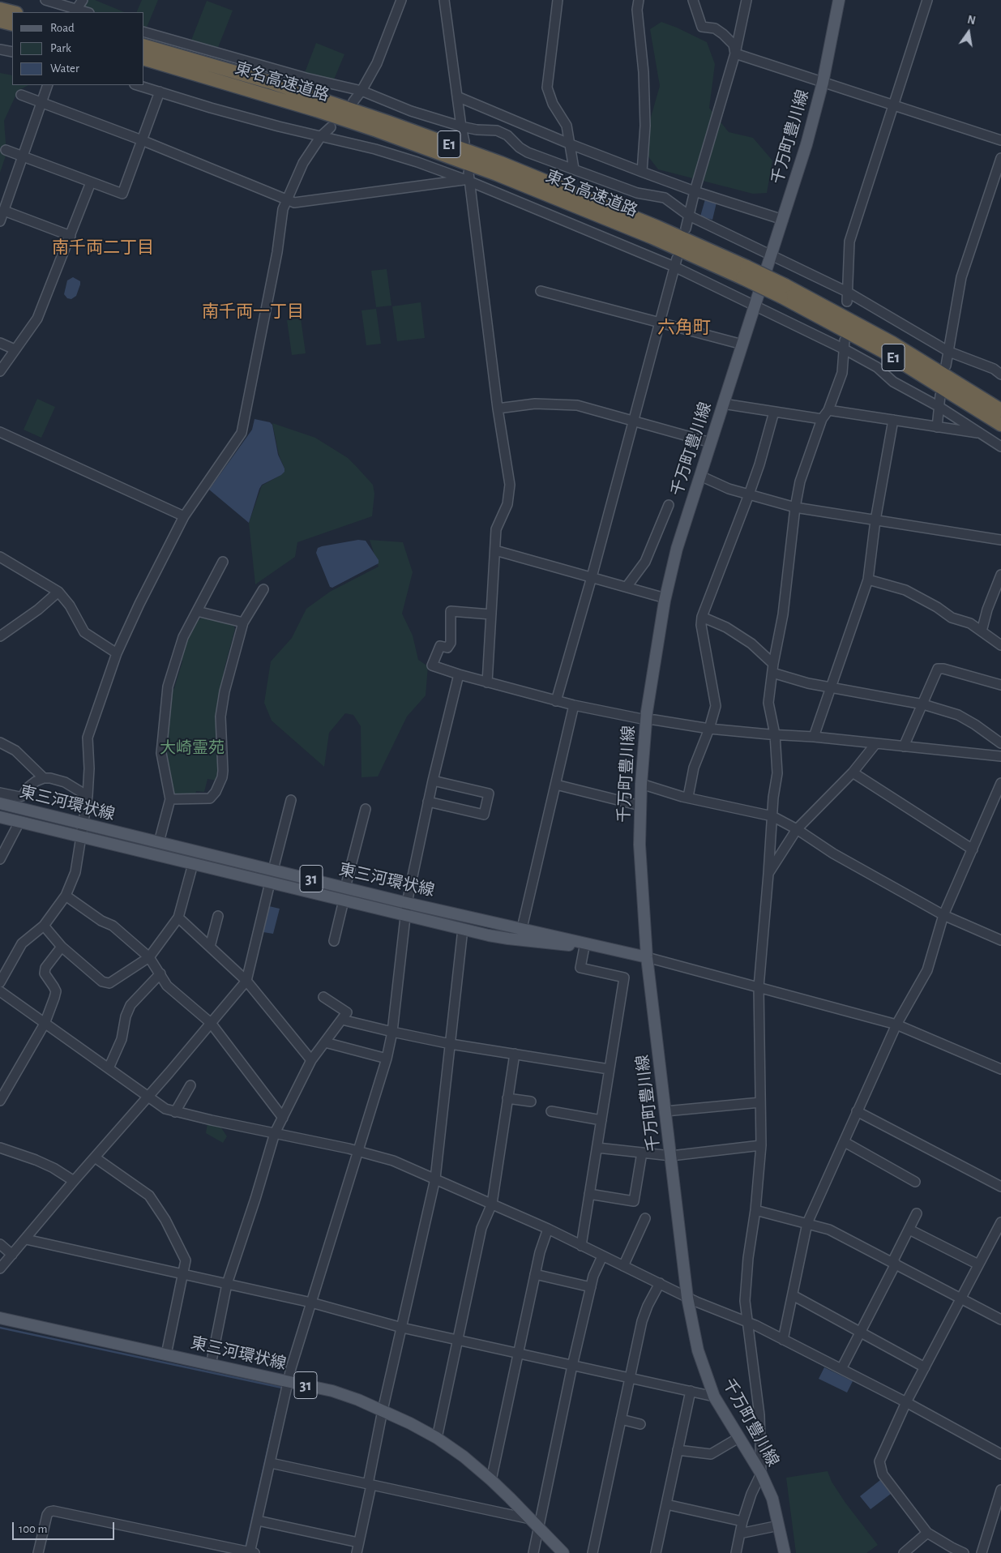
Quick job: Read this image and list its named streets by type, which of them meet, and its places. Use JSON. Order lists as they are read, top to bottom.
{
  "streets": {
    "highway": ["東名高速道路", "E1"],
    "main road": ["千万町豊川線", "東三河環状線", "31"]
  },
  "crossings": [
    ["千万町豊川線", "東三河環状線"]
  ],
  "districts": ["南千両二丁目", "南千両一丁目", "六角町"],
  "parks": ["大崎霊苑"],
  "legend": ["Road", "Park", "Water"],
  "scale_bar": "100 m",
  "north": "top"
}
